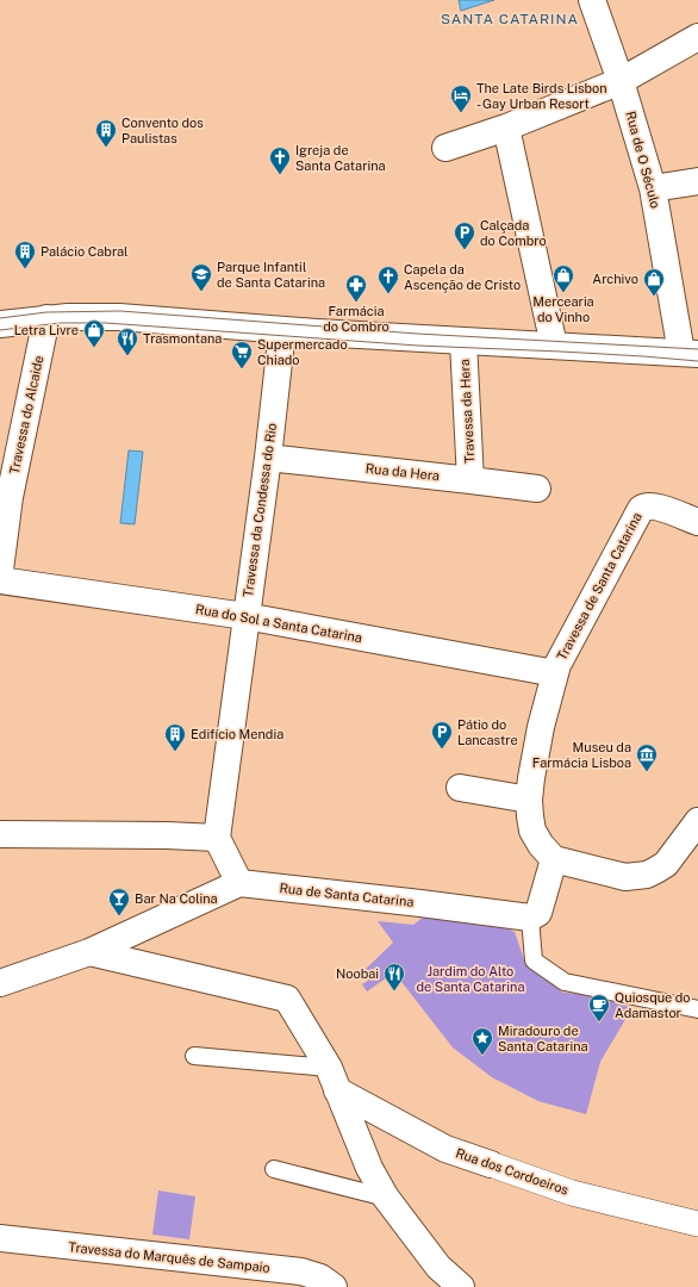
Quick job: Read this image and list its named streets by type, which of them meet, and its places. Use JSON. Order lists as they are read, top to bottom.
{
  "streets": {
    "street": [
      "Rua de O Século",
      "Travessa da Hera",
      "Travessa do Alcaide",
      "Rua da Hera",
      "Travessa da Condessa do Rio",
      "Travessa de Santa Catarina",
      "Rua do Sol a Santa Catarina",
      "Rua de Santa Catarina",
      "Rua dos Cordoeiros",
      "Travessa do Marquês de Sampaio"
    ]
  },
  "crossings": [
    ["Travessa da Hera", "Rua da Hera"],
    ["Rua da Hera", "Travessa da Condessa do Rio"],
    ["Travessa da Condessa do Rio", "Rua do Sol a Santa Catarina"],
    ["Travessa de Santa Catarina", "Rua do Sol a Santa Catarina"]
  ],
  "districts": ["SANTA CATARINA"],
  "parks": ["Jardim do Alto de Santa Catarina"],
  "places": {
    "hotel": ["The Late Birds Lisbon - Gay Urban Resort"],
    "building": ["Convento dos Paulistas", "Palácio Cabral", "Edifício Mendia"],
    "church": ["Igreja de Santa Catarina", "Capela da Ascenção de Cristo"],
    "parking": ["Calçada do Combro", "Pátio do Lancastre"],
    "school or university": ["Parque Infantil de Santa Catarina"],
    "shop": ["Mercearia do Vinho", "Archivo", "Letra Livre"],
    "pharmacy": ["Farmácia do Combro"],
    "restaurant": ["Trasmontana", "Noobai"],
    "supermarket": ["Supermercado Chiado"],
    "museum": ["Museu da Farmácia Lisboa"],
    "bar": ["Bar Na Colina"],
    "cafe": ["Quiosque do Adamastor"],
    "place": ["Miradouro de Santa Catarina"]
  }
}
